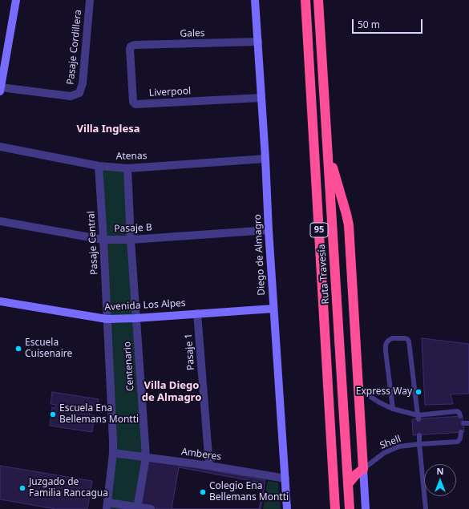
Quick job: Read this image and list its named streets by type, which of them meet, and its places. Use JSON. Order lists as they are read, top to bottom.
{
  "streets": {
    "highway": ["95", "Ruta Travesía"],
    "main road": ["Diego de Almagro", "Avenida Los Alpes"],
    "street": [
      "Gales",
      "Pasaje Cordillera",
      "Liverpool",
      "Atenas",
      "Pasaje B",
      "Pasaje Central",
      "Pasaje 1",
      "Centenario",
      "Amberes"
    ],
    "lane": ["Shell"]
  },
  "crossings": [
    ["Gales", "Liverpool"],
    ["Gales", "Diego de Almagro"],
    ["Liverpool", "Diego de Almagro"],
    ["Atenas", "Pasaje Central"],
    ["Atenas", "Diego de Almagro"],
    ["Pasaje B", "Pasaje Central"],
    ["Pasaje B", "Diego de Almagro"],
    ["Pasaje Central", "Avenida Los Alpes"],
    ["Pasaje Central", "Centenario"],
    ["Diego de Almagro", "Avenida Los Alpes"],
    ["Diego de Almagro", "Amberes"],
    ["Avenida Los Alpes", "Pasaje 1"],
    ["Avenida Los Alpes", "Centenario"],
    ["Pasaje 1", "Amberes"],
    ["Centenario", "Amberes"]
  ],
  "districts": ["Villa Inglesa", "Villa Diego de Almagro"],
  "places": [
    "Escuela Cuisenaire",
    "Express Way",
    "Escuela Ena Bellemans Montti",
    "Juzgado de Familia Rancagua",
    "Colegio Ena Bellemans Montti"
  ],
  "scale_bar": "50 m",
  "north": "top"
}
